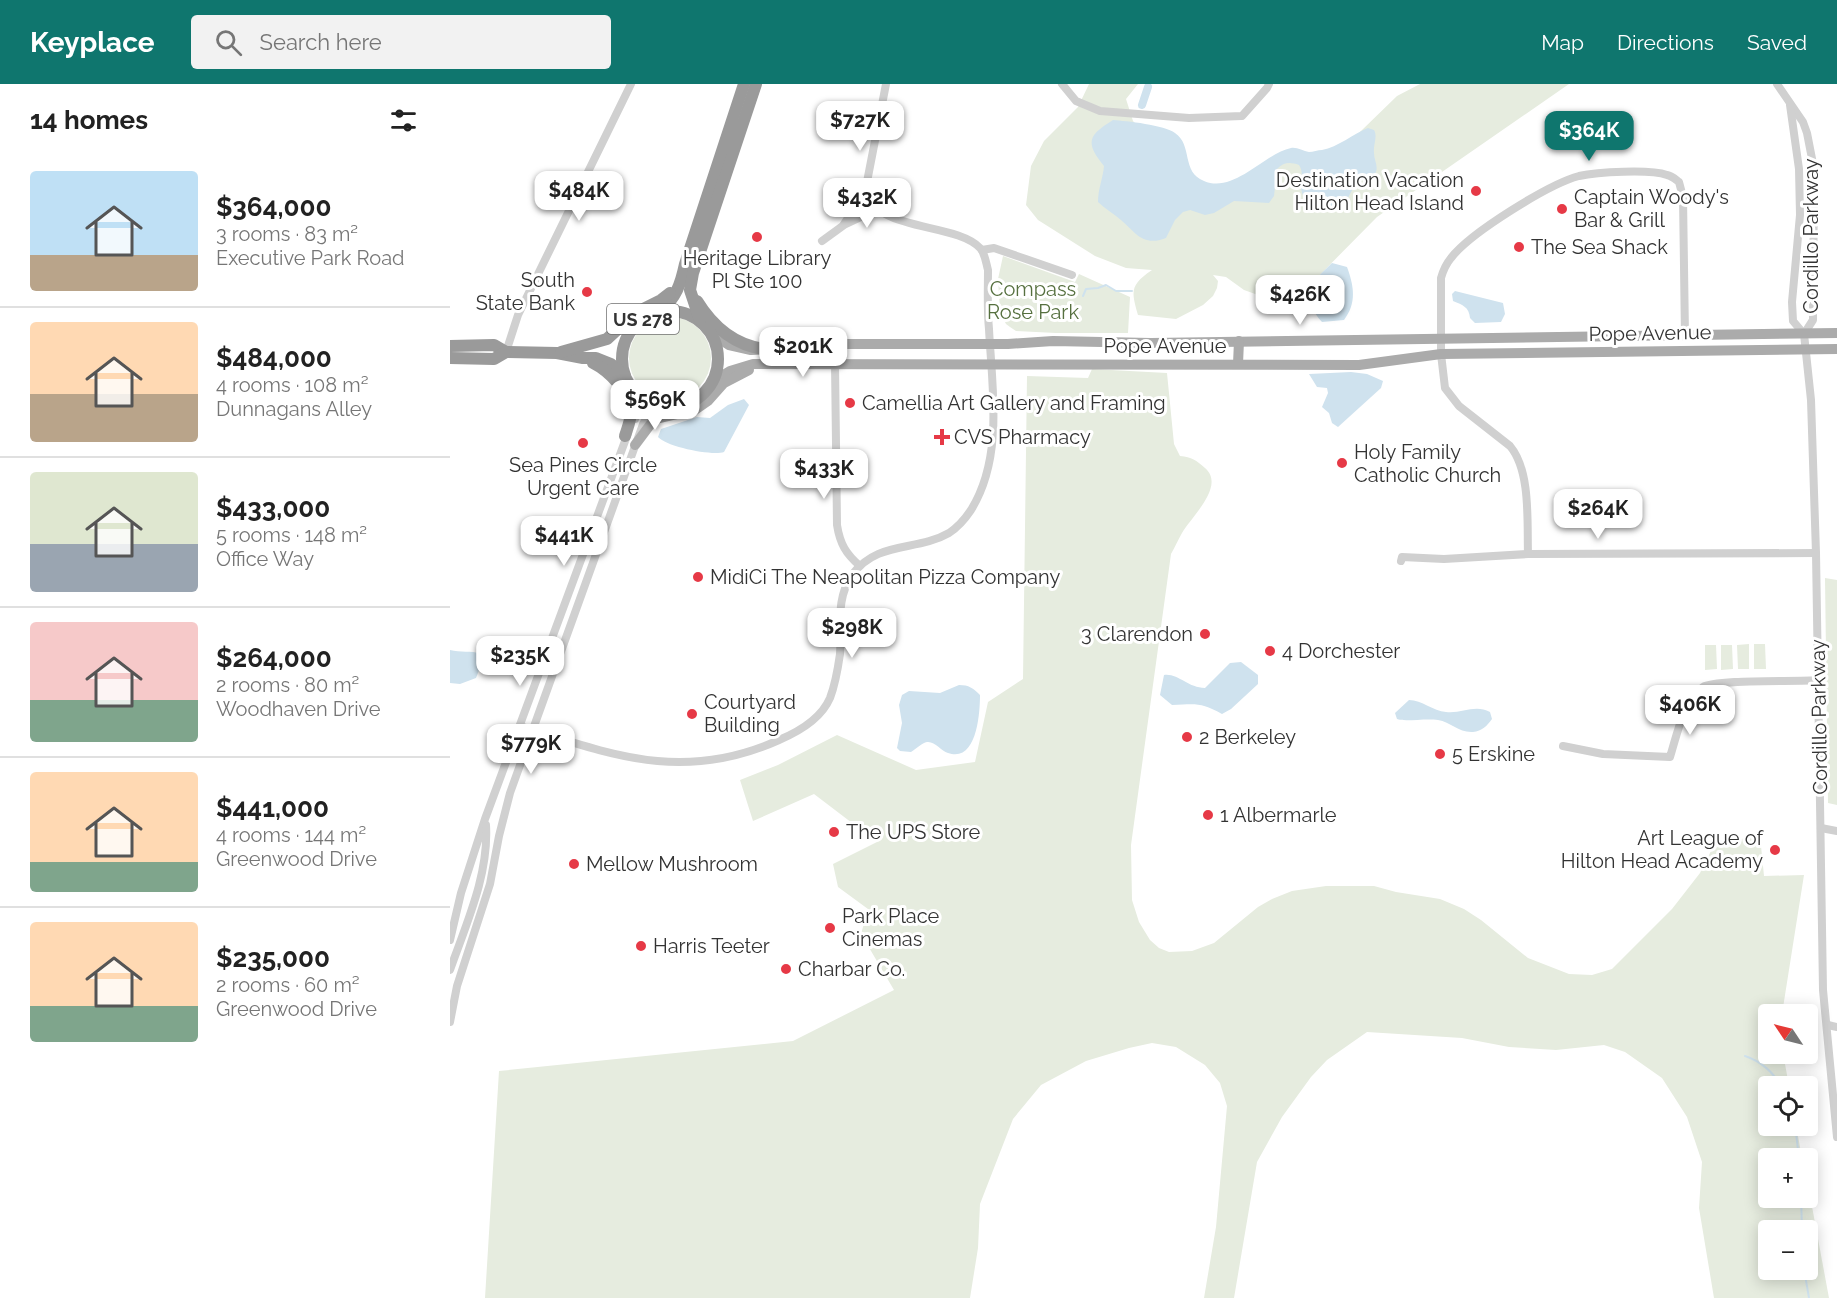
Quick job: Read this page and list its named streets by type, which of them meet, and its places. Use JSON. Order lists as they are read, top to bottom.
{
  "streets": {
    "highway": ["US 278"],
    "main road": ["Pope Avenue"],
    "street": ["Cordillo Parkway"]
  },
  "crossings": [
    ["Cordillo Parkway", "Pope Avenue"],
    ["US 278", "Pope Avenue"]
  ],
  "parks": ["Compass Rose Park"],
  "places": {
    "other": [
      "Destination Vacation Hilton Head Island",
      "Captain Woody's Bar & Grill",
      "Heritage Library Pl Ste 100",
      "The Sea Shack",
      "South State Bank",
      "Camellia Art Gallery and Framing",
      "Sea Pines Circle Urgent Care",
      "Holy Family Catholic Church",
      "MidiCi The Neapolitan Pizza Company",
      "3 Clarendon",
      "4 Dorchester",
      "Courtyard Building",
      "2 Berkeley",
      "5 Erskine",
      "1 Albermarle",
      "The UPS Store",
      "Art League of Hilton Head Academy",
      "Mellow Mushroom",
      "Park Place Cinemas",
      "Harris Teeter",
      "Charbar Co."
    ],
    "health": ["CVS Pharmacy"]
  },
  "north": "top left",
  "page": {
    "header": "Keyplace",
    "search": "Search here",
    "nav": ["Map", "Directions", "Saved"],
    "heading": "14 homes",
    "price": [
      "$727K",
      "$364K",
      "$484K",
      "$432K",
      "$426K",
      "$201K",
      "$569K",
      "$433K",
      "$264K",
      "$441K",
      "$298K",
      "$235K",
      "$406K",
      "$779K"
    ],
    "list": [
      {
        "name": "$364,000",
        "note": "3 rooms · 83 m² · Executive Park Road"
      },
      {
        "name": "$484,000",
        "note": "4 rooms · 108 m² · Dunnagans Alley"
      },
      {
        "name": "$433,000",
        "note": "5 rooms · 148 m² · Office Way"
      },
      {
        "name": "$264,000",
        "note": "2 rooms · 80 m² · Woodhaven Drive"
      },
      {
        "name": "$441,000",
        "note": "4 rooms · 144 m² · Greenwood Drive"
      },
      {
        "name": "$235,000",
        "note": "2 rooms · 60 m² · Greenwood Drive"
      }
    ],
    "map_buttons": ["+", "−"]
  }
}
